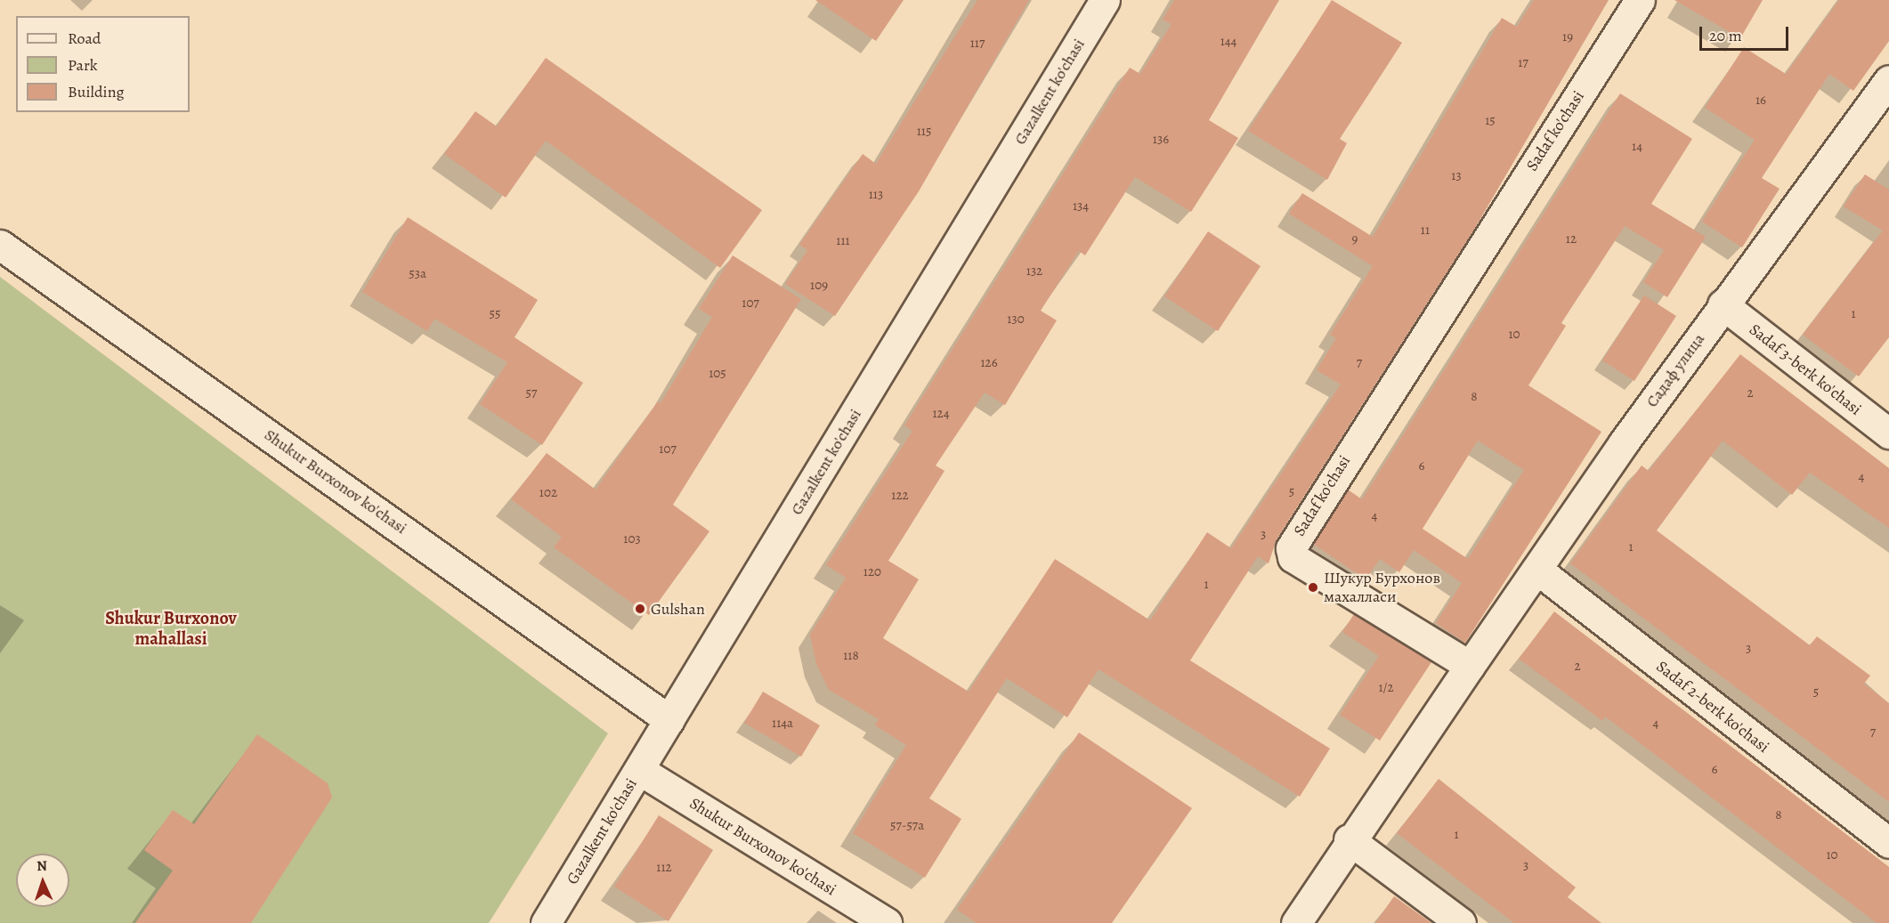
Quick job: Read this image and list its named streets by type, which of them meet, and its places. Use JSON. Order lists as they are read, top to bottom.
{
  "streets": {
    "street": [
      "Gazalkent ko'chasi",
      "Sadaf ko'chasi",
      "Sadaf 3-berk ko'chasi",
      "Садаф улица",
      "Shukur Burxonov ko'chasi",
      "Sadaf 2-berk ko'chasi"
    ]
  },
  "crossings": [
    ["Gazalkent ko'chasi", "Shukur Burxonov ko'chasi"],
    ["Sadaf ko'chasi", "Садаф улица"],
    ["Sadaf 3-berk ko'chasi", "Садаф улица"],
    ["Садаф улица", "Sadaf 2-berk ko'chasi"]
  ],
  "districts": ["Shukur Burxonov mahallasi"],
  "places": ["Шукур Бурхонов махалласи", "Gulshan"],
  "house_numbers": [
    "19",
    "144",
    "117",
    "17",
    "16",
    "15",
    "115",
    "136",
    "14",
    "13",
    "113",
    "134",
    "11",
    "9",
    "12",
    "111",
    "132",
    "53а",
    "109",
    "107",
    "55",
    "1",
    "130",
    "10",
    "126",
    "7",
    "105",
    "57",
    "2",
    "8",
    "124",
    "107",
    "6",
    "4",
    "5",
    "102",
    "122",
    "4",
    "3",
    "103",
    "1",
    "120",
    "1",
    "3",
    "118",
    "2",
    "1/2",
    "5",
    "114а",
    "4",
    "7",
    "6",
    "8",
    "57-57а",
    "1",
    "10",
    "3",
    "112"
  ],
  "legend": ["Road", "Park", "Building"],
  "scale_bar": "20 m",
  "north": "top"
}
